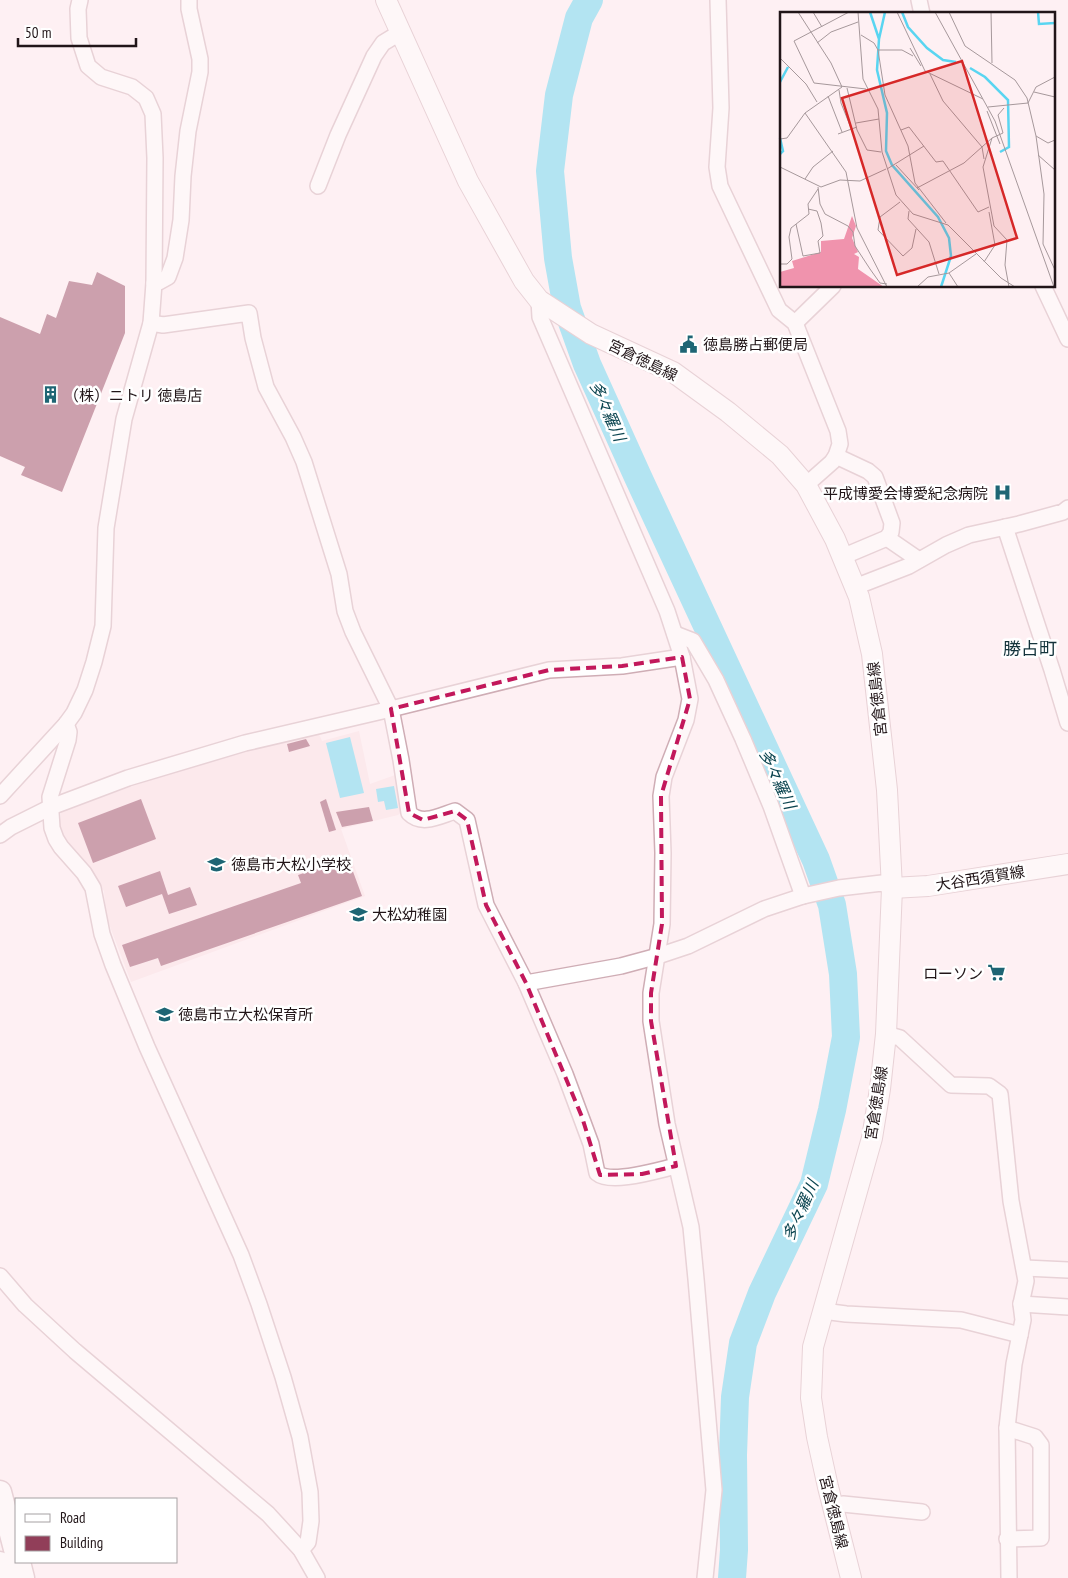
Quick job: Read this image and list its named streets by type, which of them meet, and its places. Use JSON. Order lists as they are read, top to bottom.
{
  "streets": {
    "main road": ["宮倉徳島線", "大谷西須賀線"]
  },
  "crossings": [
    ["宮倉徳島線", "大谷西須賀線"]
  ],
  "districts": ["勝占町"],
  "water": ["多々羅川"],
  "places": {
    "public building": ["徳島勝占郵便局"],
    "building": ["（株）ニトリ 徳島店"],
    "hospital": ["平成博愛会博愛紀念病院"],
    "school or university": ["徳島市大松小学校", "大松幼稚園", "徳島市立大松保育所"],
    "supermarket": ["ローソン"]
  },
  "legend": ["Road", "Building"],
  "scale_bar": "50 m"
}
